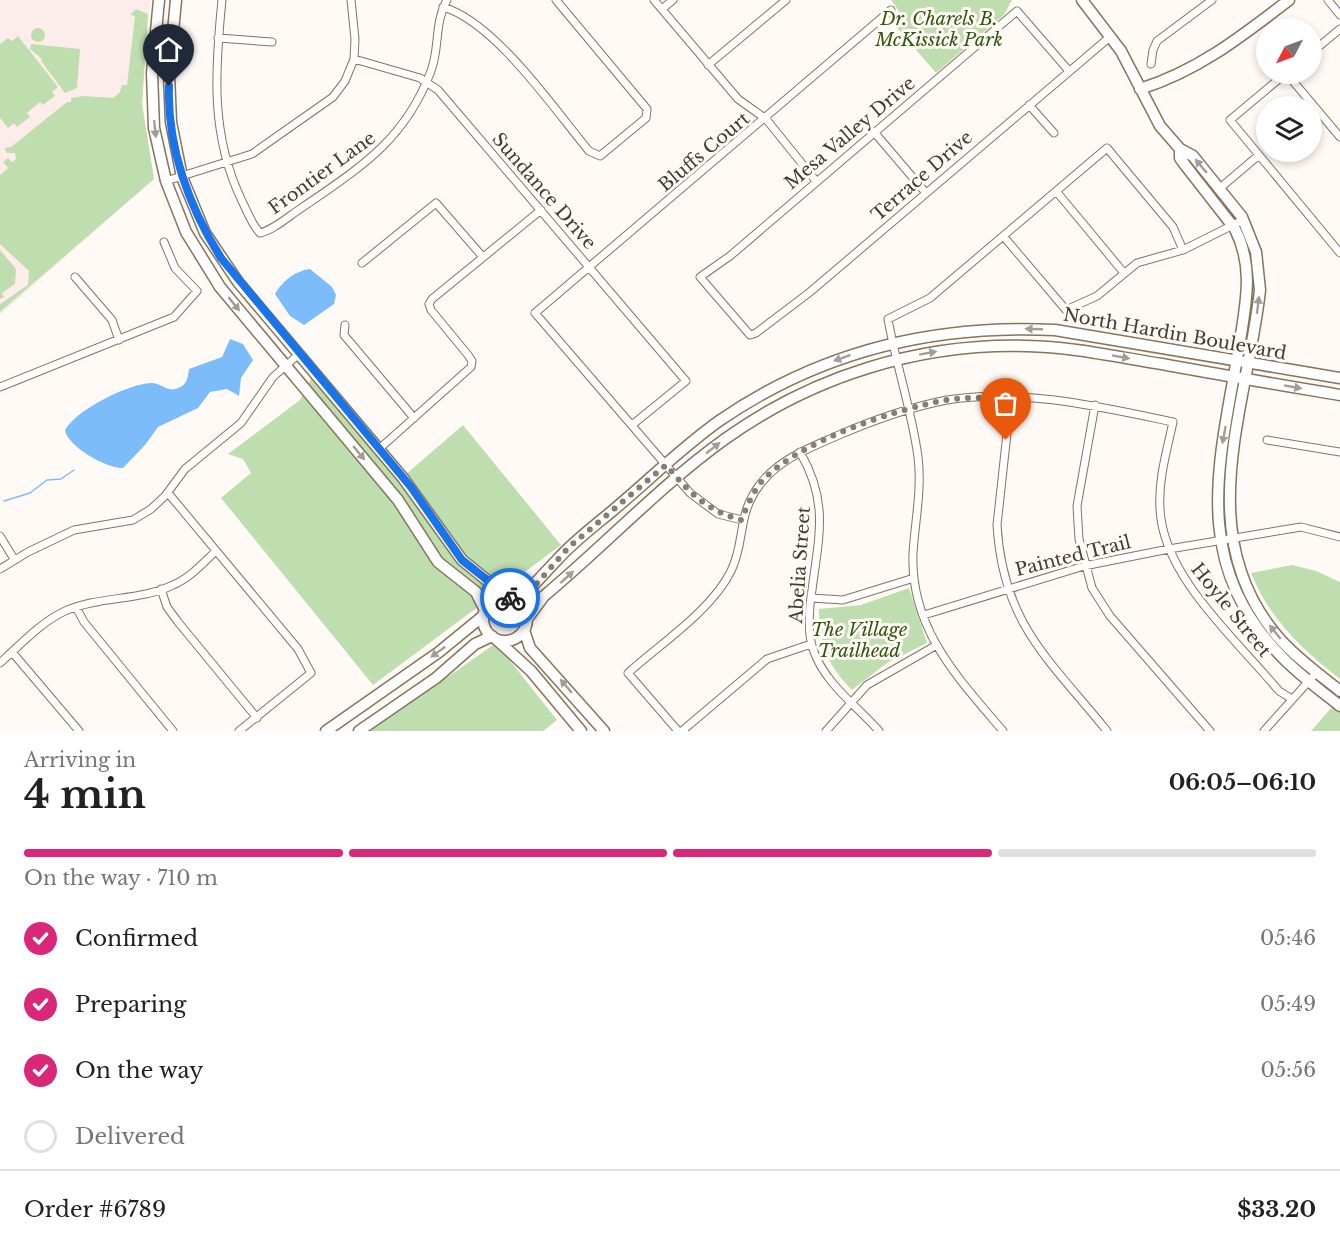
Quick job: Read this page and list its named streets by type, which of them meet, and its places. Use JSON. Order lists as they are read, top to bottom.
{
  "streets": {
    "main road": ["North Hardin Boulevard"],
    "street": [
      "Mesa Valley Drive",
      "Bluffs Court",
      "Frontier Lane",
      "Terrace Drive",
      "Sundance Drive",
      "Painted Trail",
      "Abelia Street",
      "Hoyle Street"
    ]
  },
  "crossings": [
    ["Mesa Valley Drive", "Terrace Drive"],
    ["Bluffs Court", "Sundance Drive"],
    ["Frontier Lane", "Sundance Drive"],
    ["Painted Trail", "Hoyle Street"]
  ],
  "parks": ["Dr. Charels B. McKissick Park", "The Village Trailhead"],
  "north": "bottom left",
  "page": {
    "heading": ["4 min", "Arriving in", "06:05–06:10"],
    "panel": ["Order #6789", "$33.20"],
    "bar": "On the way · 710 m",
    "list": [
      ["Confirmed", "05:46"],
      ["Preparing", "05:49"],
      ["On the way", "05:56"],
      "Delivered"
    ]
  }
}
